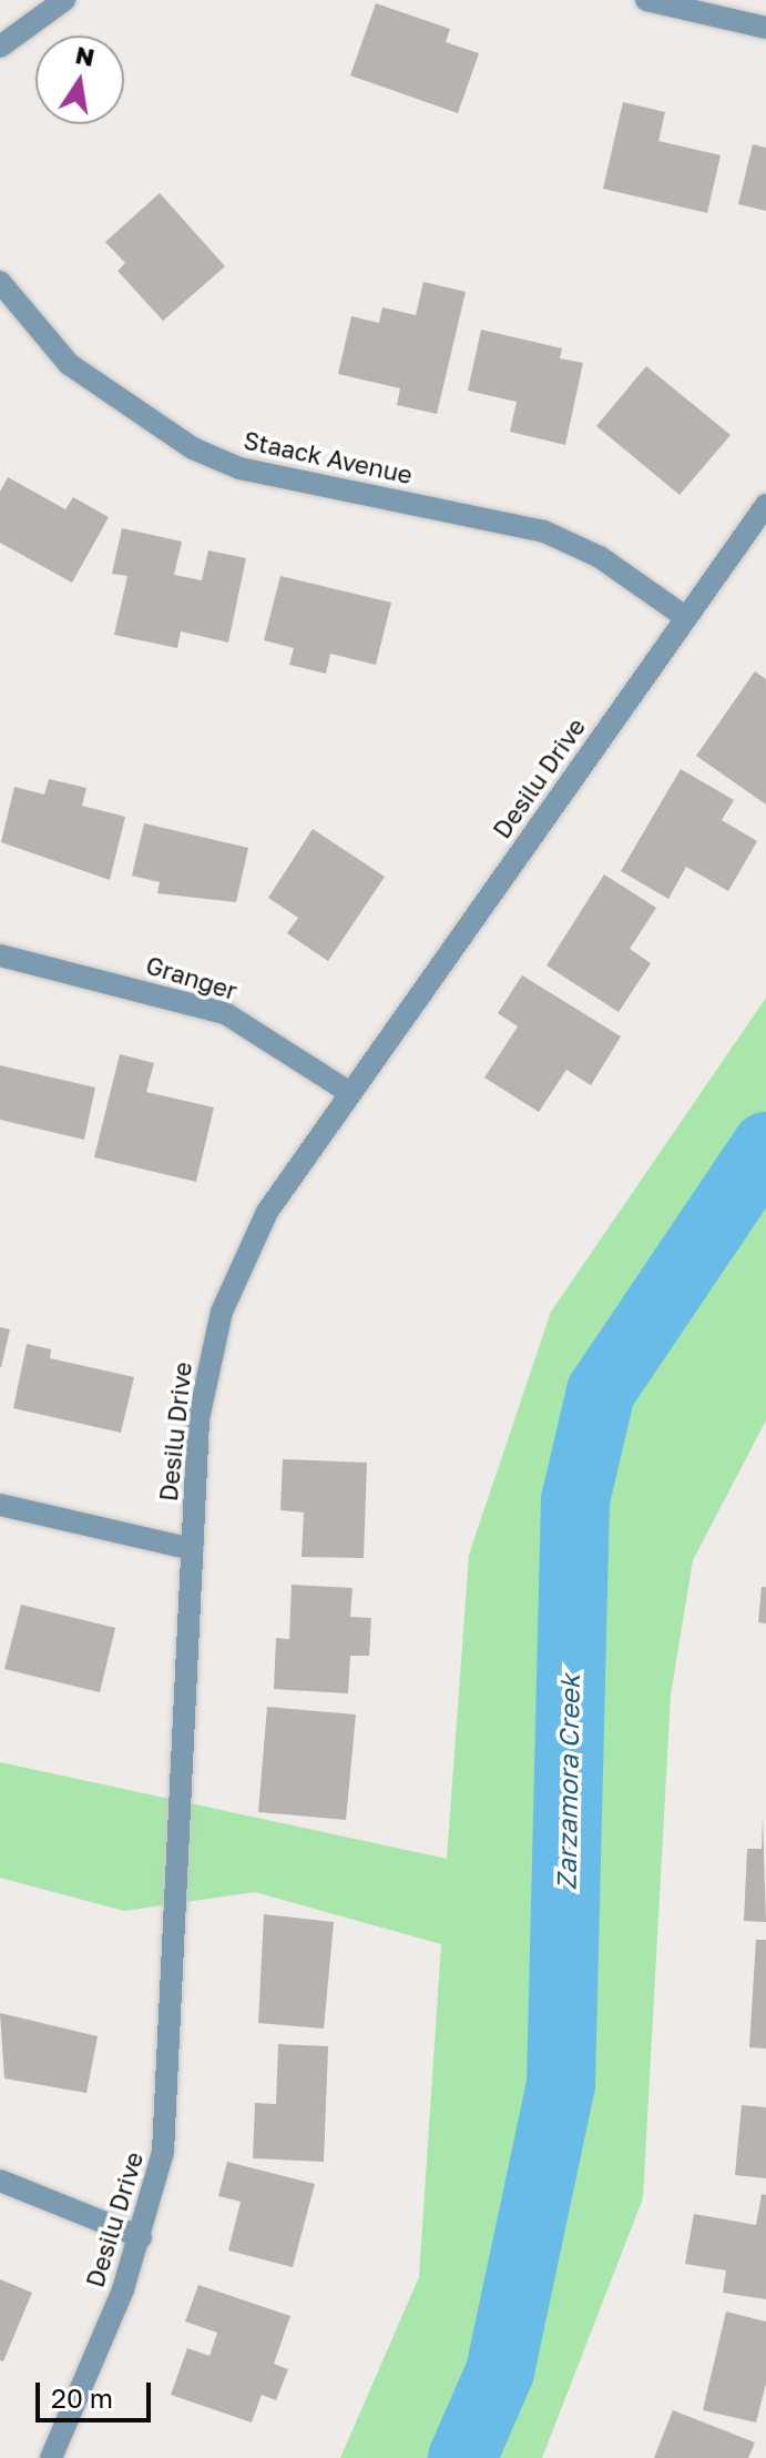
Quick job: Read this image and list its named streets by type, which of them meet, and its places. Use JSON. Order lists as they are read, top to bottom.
{
  "streets": {
    "street": ["Staack Avenue", "Desilu Drive", "Granger"]
  },
  "crossings": [
    ["Staack Avenue", "Desilu Drive"],
    ["Desilu Drive", "Granger"]
  ],
  "water": ["Zarzamora Creek"],
  "scale_bar": "20 m",
  "north": "top"
}
